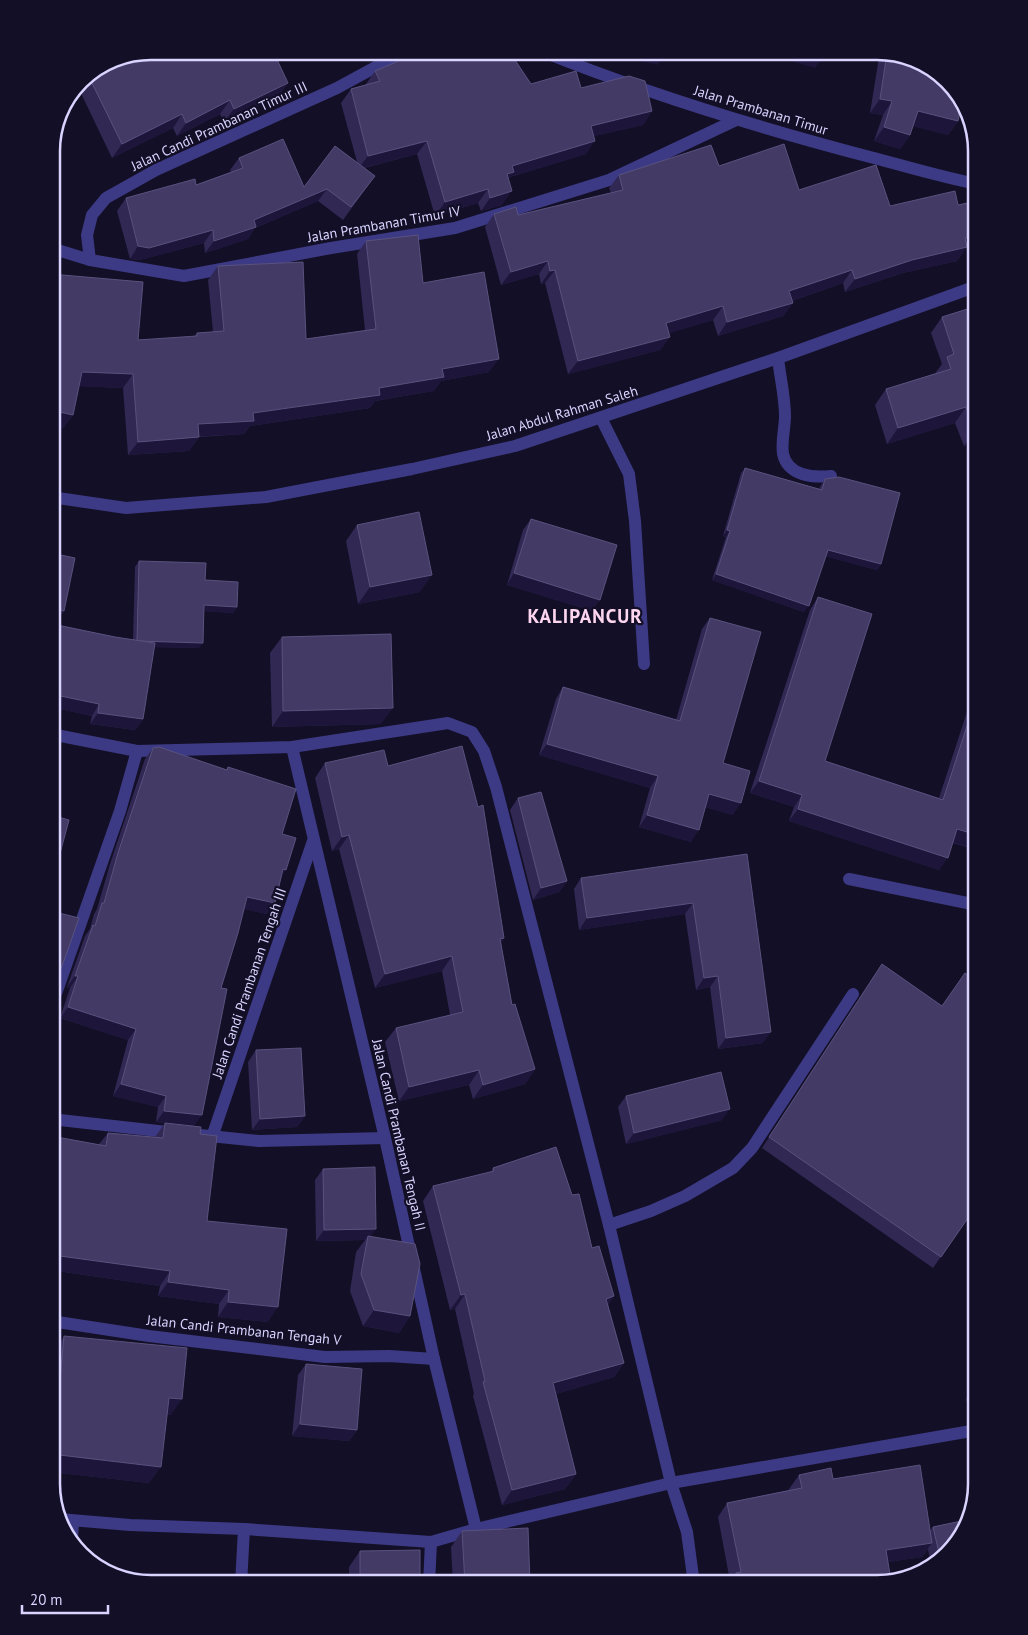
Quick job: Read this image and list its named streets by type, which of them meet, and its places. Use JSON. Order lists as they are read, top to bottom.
{
  "streets": {
    "street": [
      "Jalan Prambanan Timur",
      "Jalan Candi Prambanan Timur III",
      "Jalan Prambanan Timur IV",
      "Jalan Abdul Rahman Saleh",
      "Jalan Candi Prambanan Tengah III",
      "Jalan Candi Prambanan Tengah II",
      "Jalan Candi Prambanan Tengah V"
    ]
  },
  "crossings": [
    ["Jalan Prambanan Timur", "Jalan Prambanan Timur IV"],
    ["Jalan Candi Prambanan Timur III", "Jalan Prambanan Timur IV"],
    ["Jalan Candi Prambanan Tengah III", "Jalan Candi Prambanan Tengah II"],
    ["Jalan Candi Prambanan Tengah II", "Jalan Candi Prambanan Tengah V"]
  ],
  "districts": ["KALIPANCUR"],
  "scale_bar": "20 m"
}
